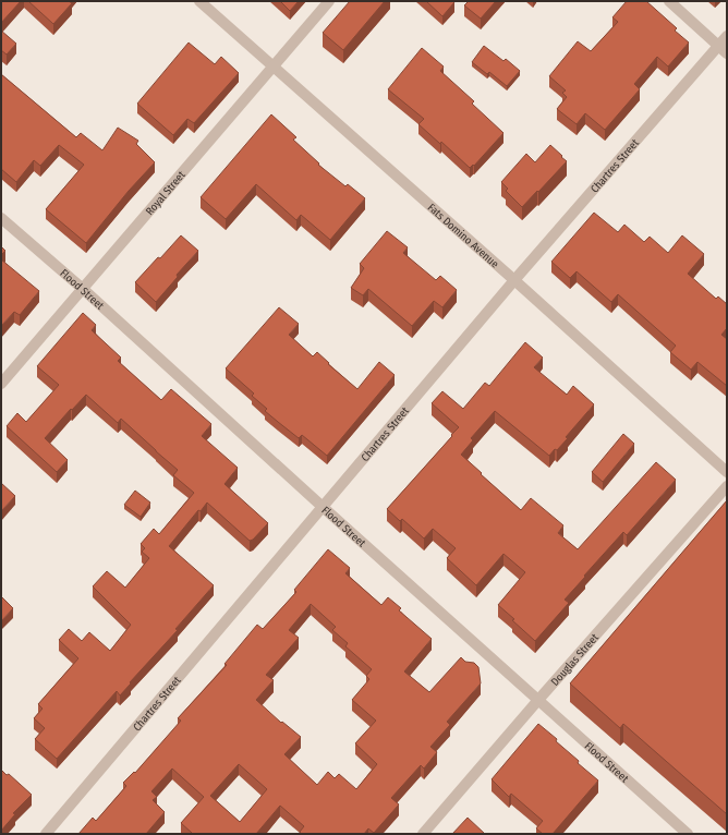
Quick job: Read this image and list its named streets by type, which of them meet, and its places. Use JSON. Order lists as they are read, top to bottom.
{
  "streets": {
    "street": [
      "Chartres Street",
      "Royal Street",
      "Fats Domino Avenue",
      "Flood Street",
      "Douglas Street"
    ]
  },
  "crossings": [
    ["Chartres Street", "Fats Domino Avenue"],
    ["Chartres Street", "Flood Street"],
    ["Royal Street", "Fats Domino Avenue"],
    ["Royal Street", "Flood Street"],
    ["Flood Street", "Douglas Street"]
  ]
}
